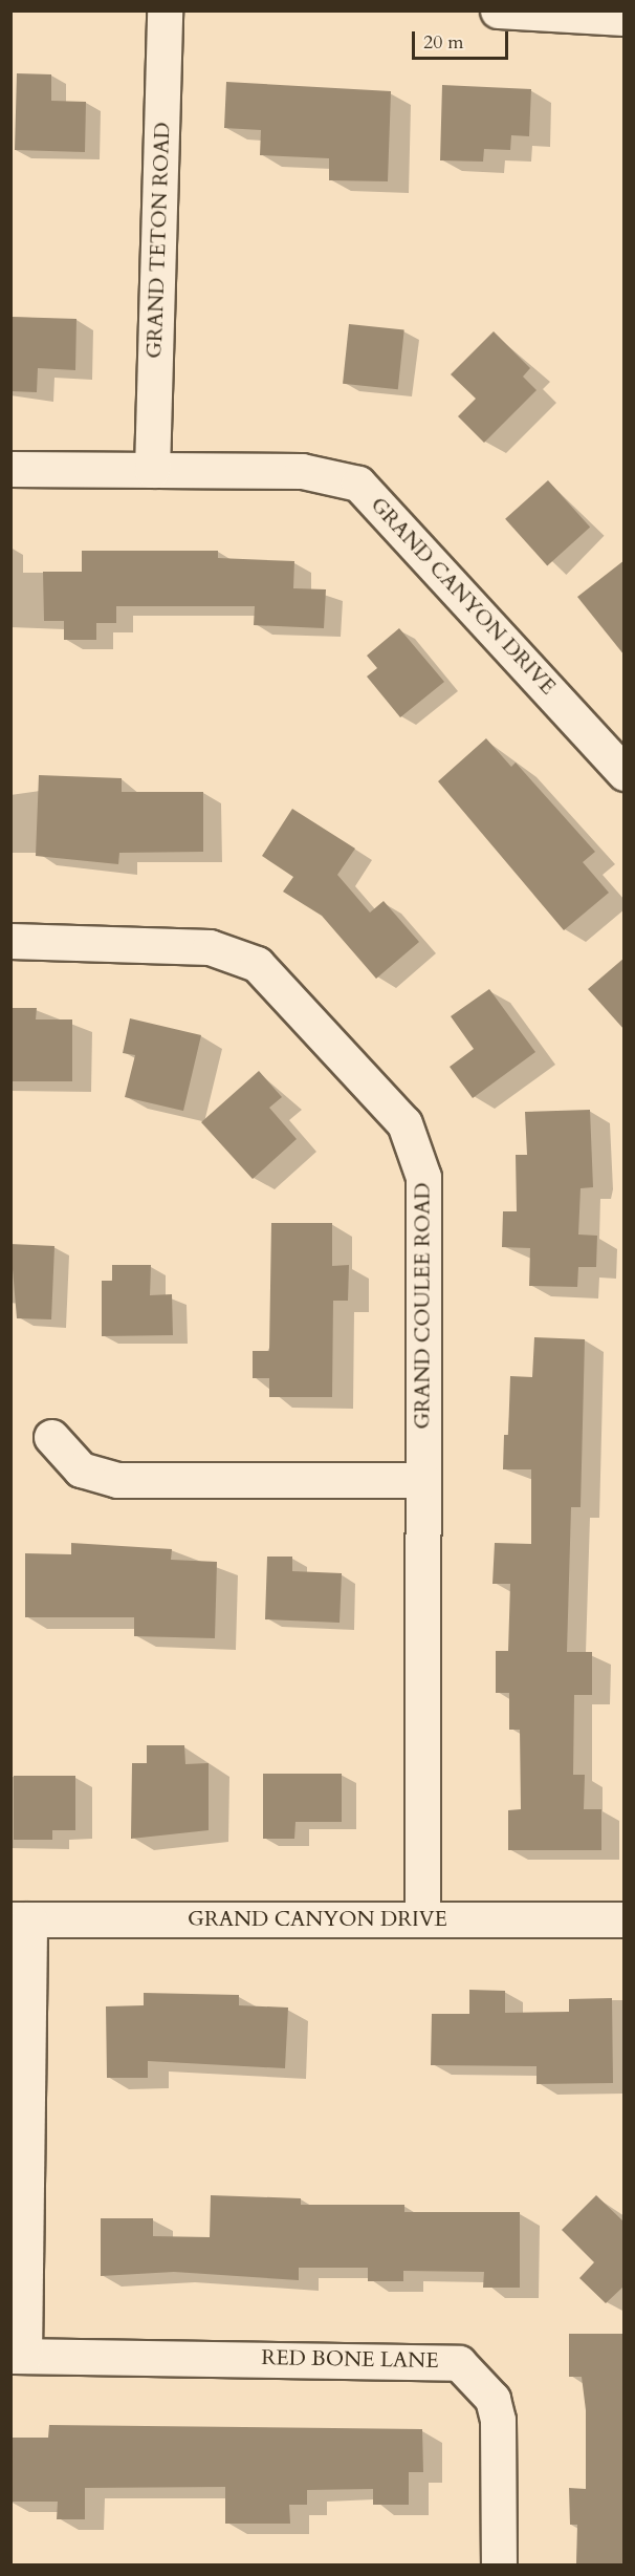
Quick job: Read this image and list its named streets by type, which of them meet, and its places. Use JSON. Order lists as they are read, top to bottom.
{
  "streets": {
    "street": [
      "GRAND TETON ROAD",
      "GRAND CANYON DRIVE",
      "GRAND COULEE ROAD",
      "RED BONE LANE"
    ]
  },
  "crossings": [
    ["GRAND TETON ROAD", "GRAND CANYON DRIVE"],
    ["GRAND CANYON DRIVE", "GRAND COULEE ROAD"]
  ],
  "scale_bar": "20 m"
}
